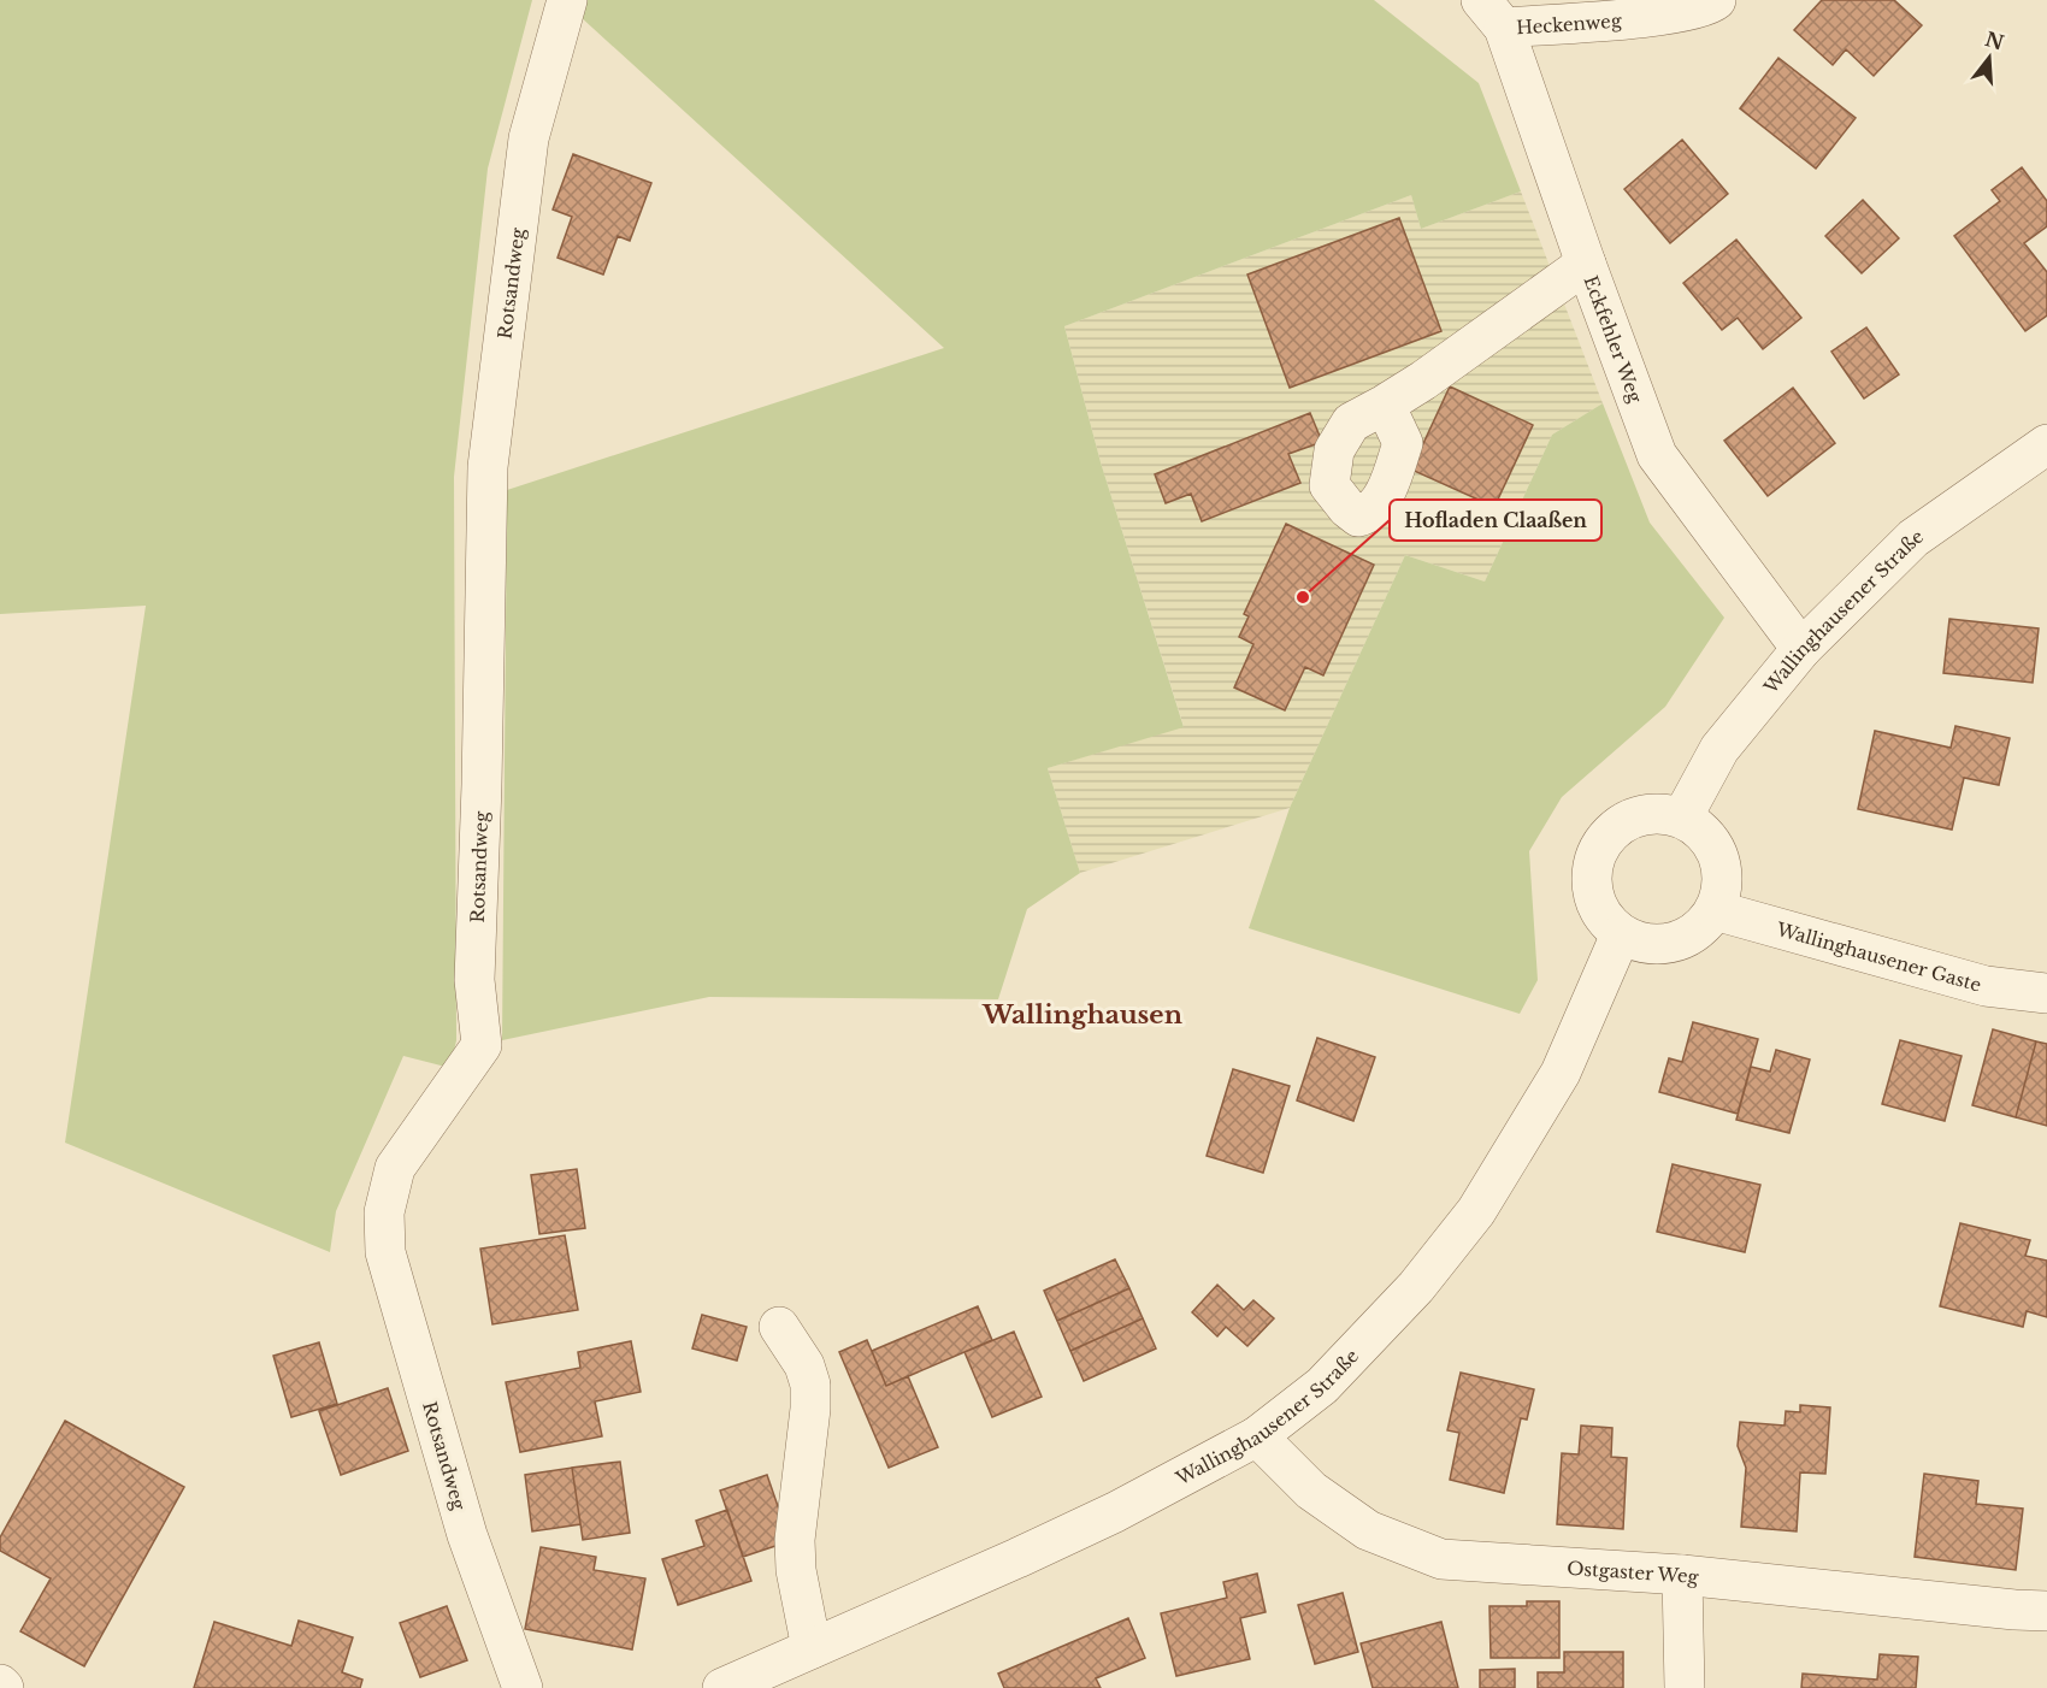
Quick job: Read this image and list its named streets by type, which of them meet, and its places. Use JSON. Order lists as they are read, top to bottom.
{
  "streets": {
    "street": [
      "Heckenweg",
      "Rotsandweg",
      "Eckfehler Weg",
      "Wallinghausener Straße",
      "Wallinghausener Gaste",
      "Ostgaster Weg"
    ]
  },
  "crossings": [
    ["Heckenweg", "Eckfehler Weg"],
    ["Eckfehler Weg", "Wallinghausener Straße"],
    ["Wallinghausener Straße", "Wallinghausener Gaste"],
    ["Wallinghausener Straße", "Ostgaster Weg"]
  ],
  "districts": ["Wallinghausen"],
  "places": ["Hofladen Claaßen"],
  "north": "top"
}
